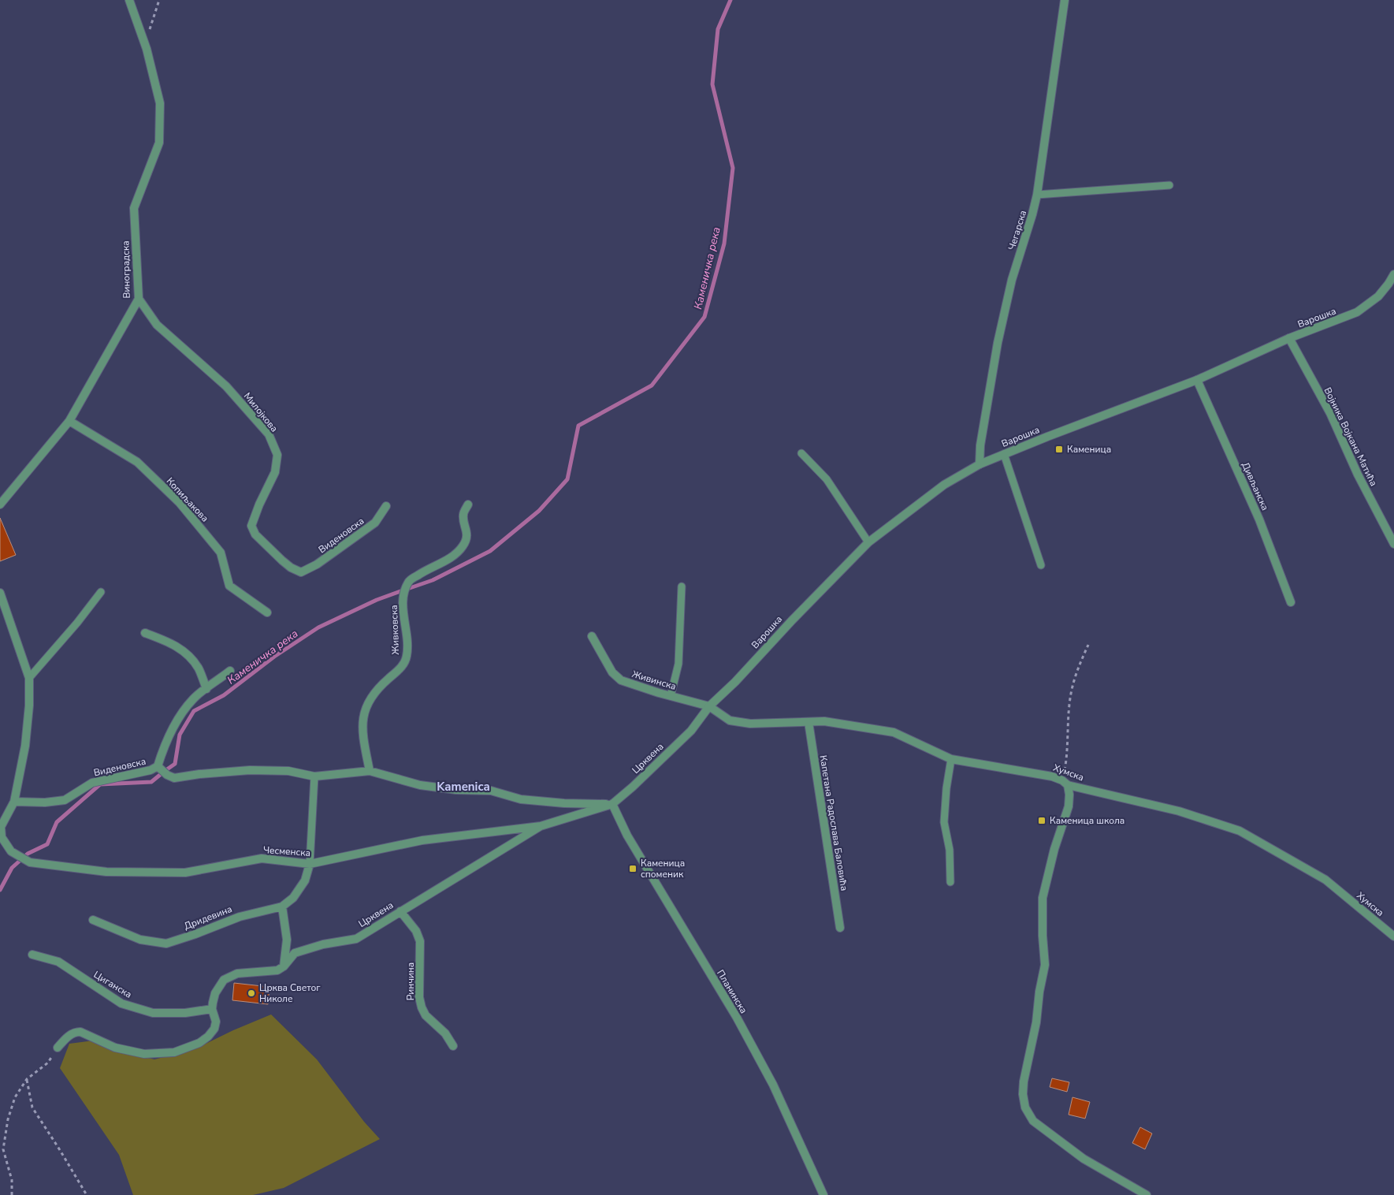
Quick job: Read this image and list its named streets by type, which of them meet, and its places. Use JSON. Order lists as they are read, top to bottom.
{
  "streets": {
    "street": [
      "Чегарска",
      "Виноградска",
      "Варошка",
      "Милојкова",
      "Војника Војкана Матића",
      "Дивљанска",
      "Копиљакова",
      "Виденовска",
      "Живковска",
      "Живинска",
      "Црквена",
      "Хумска",
      "Капетана Радослава Баловића",
      "Чесменска",
      "Дридевина",
      "Ринчина",
      "Циганска",
      "Планинска"
    ]
  },
  "crossings": [
    ["Чегарска", "Варошка"],
    ["Виноградска", "Милојкова"],
    ["Виноградска", "Копиљакова"],
    ["Варошка", "Војника Војкана Матића"],
    ["Варошка", "Дивљанска"],
    ["Варошка", "Живинска"],
    ["Варошка", "Црквена"],
    ["Варошка", "Хумска"],
    ["Милојкова", "Виденовска"],
    ["Виденовска", "Чесменска"],
    ["Живинска", "Црквена"],
    ["Живинска", "Хумска"],
    ["Црквена", "Хумска"],
    ["Црквена", "Чесменска"],
    ["Црквена", "Ринчина"],
    ["Црквена", "Планинска"],
    ["Хумска", "Капетана Радослава Баловића"],
    ["Чесменска", "Дридевина"]
  ],
  "districts": ["Kamenica"],
  "water": ["Каменичка река"],
  "places": {
    "transit": ["Каменица", "Каменица школа", "Каменица споменик"],
    "other": ["Црква Светог Николе"]
  }
}
